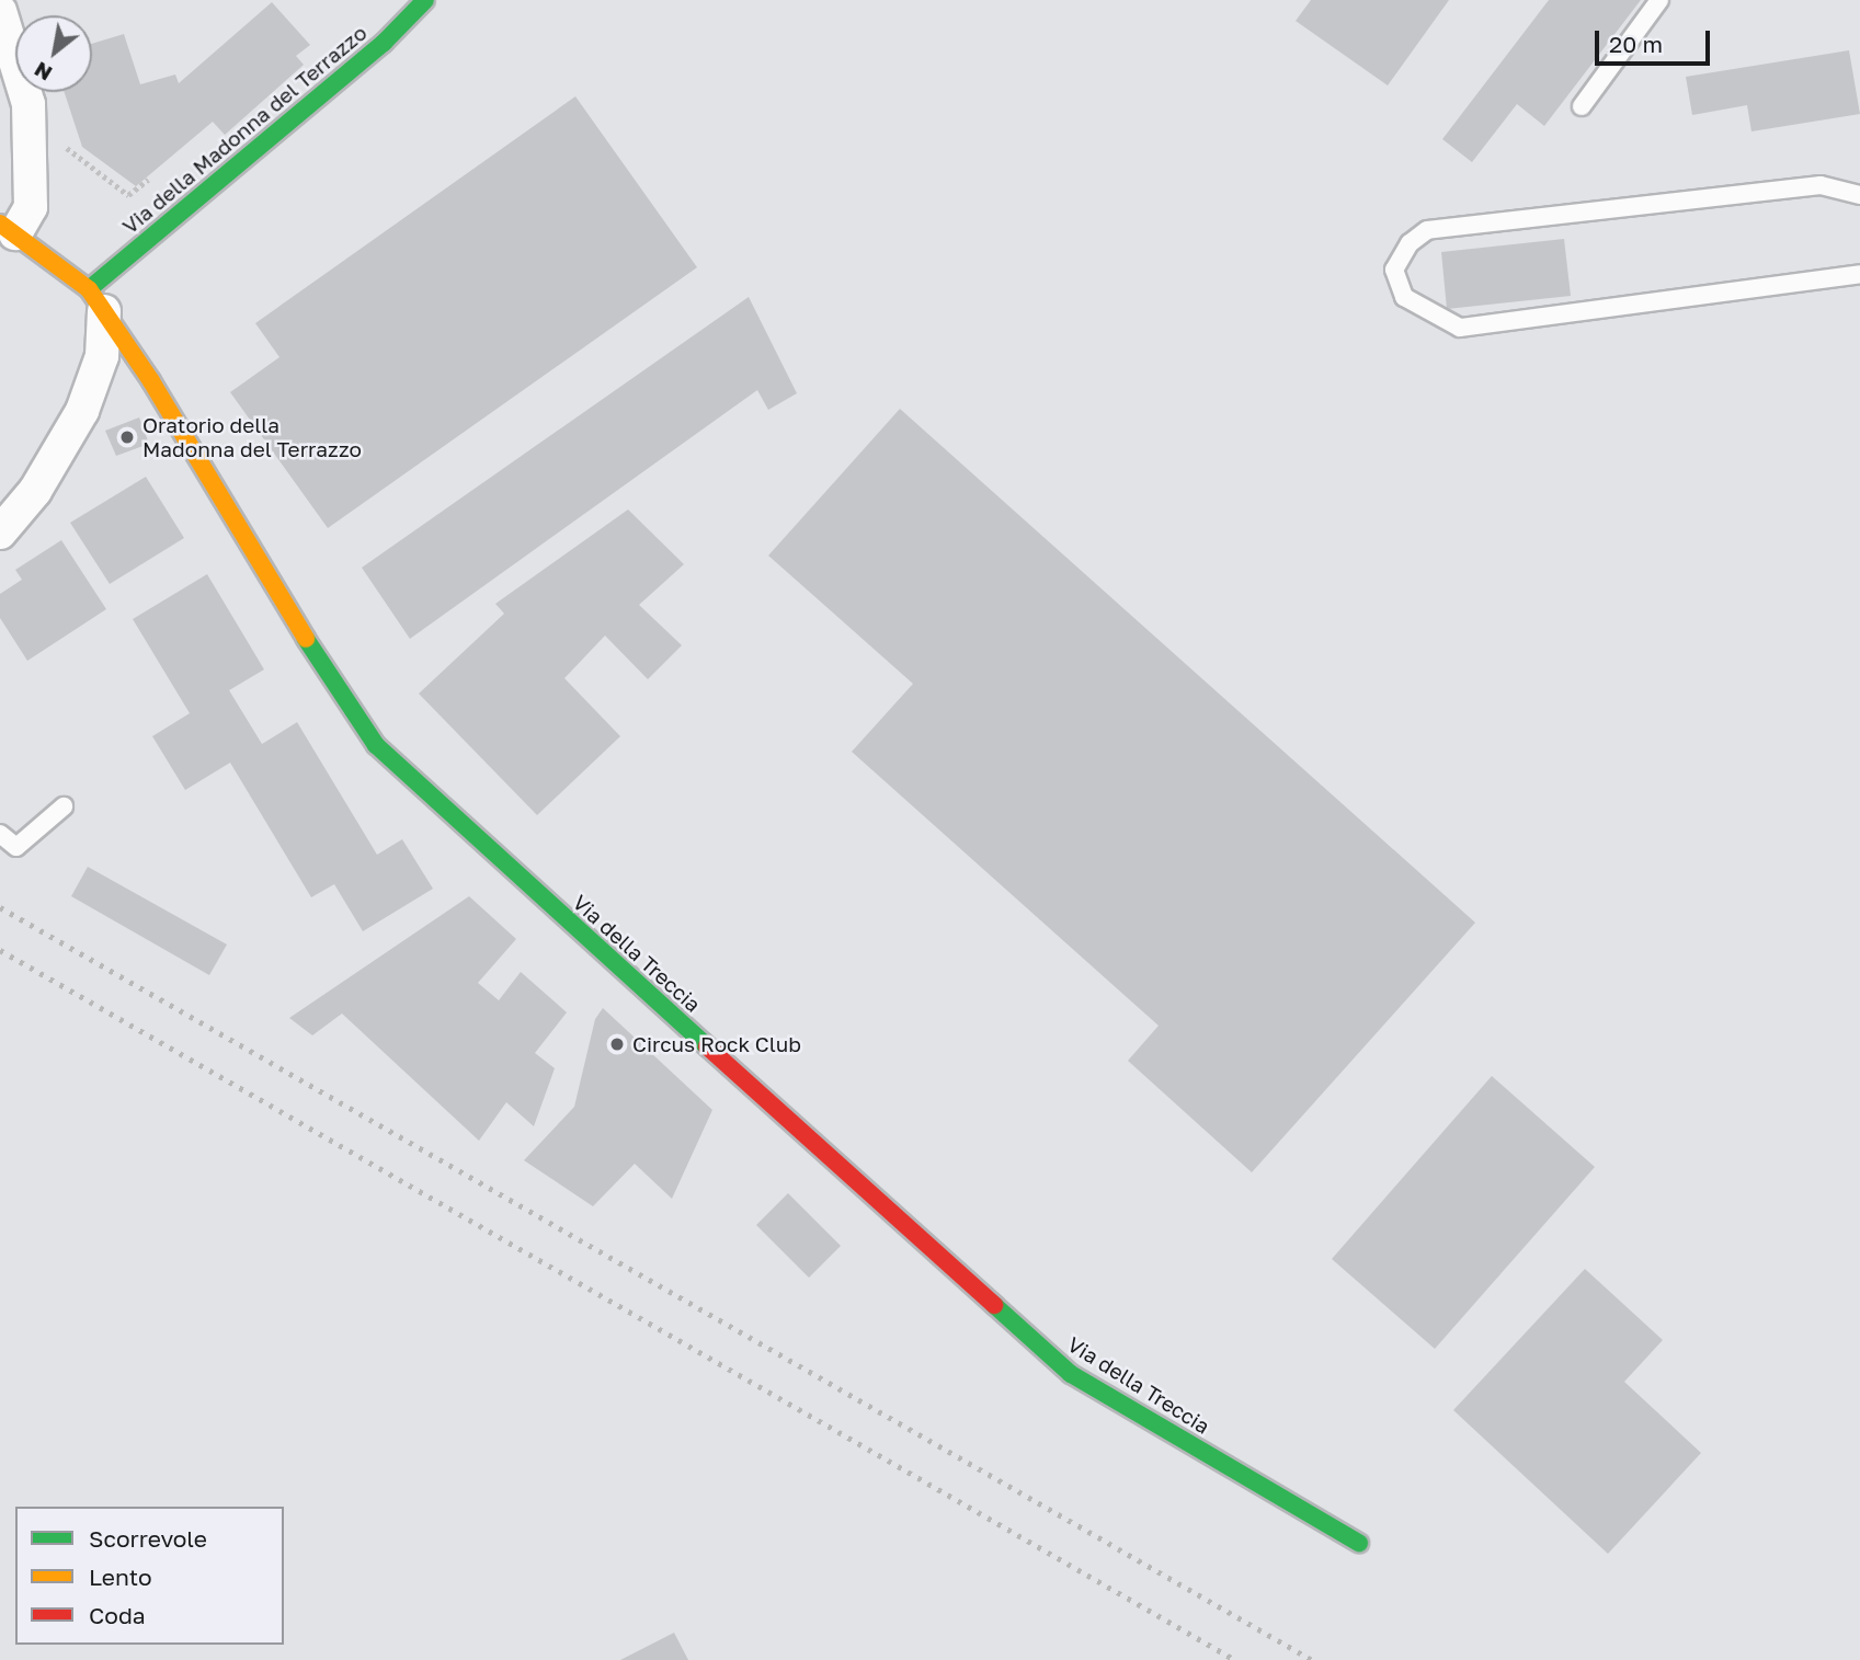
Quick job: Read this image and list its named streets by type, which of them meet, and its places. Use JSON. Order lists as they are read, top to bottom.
{
  "streets": {
    "street": ["Via della Madonna del Terrazzo", "Via della Treccia"]
  },
  "crossings": [
    ["Via della Madonna del Terrazzo", "Via della Treccia"]
  ],
  "places": ["Oratorio della Madonna del Terrazzo", "Circus Rock Club"],
  "legend": ["Scorrevole", "Lento", "Coda"],
  "scale_bar": "20 m",
  "north": "bottom left"
}
